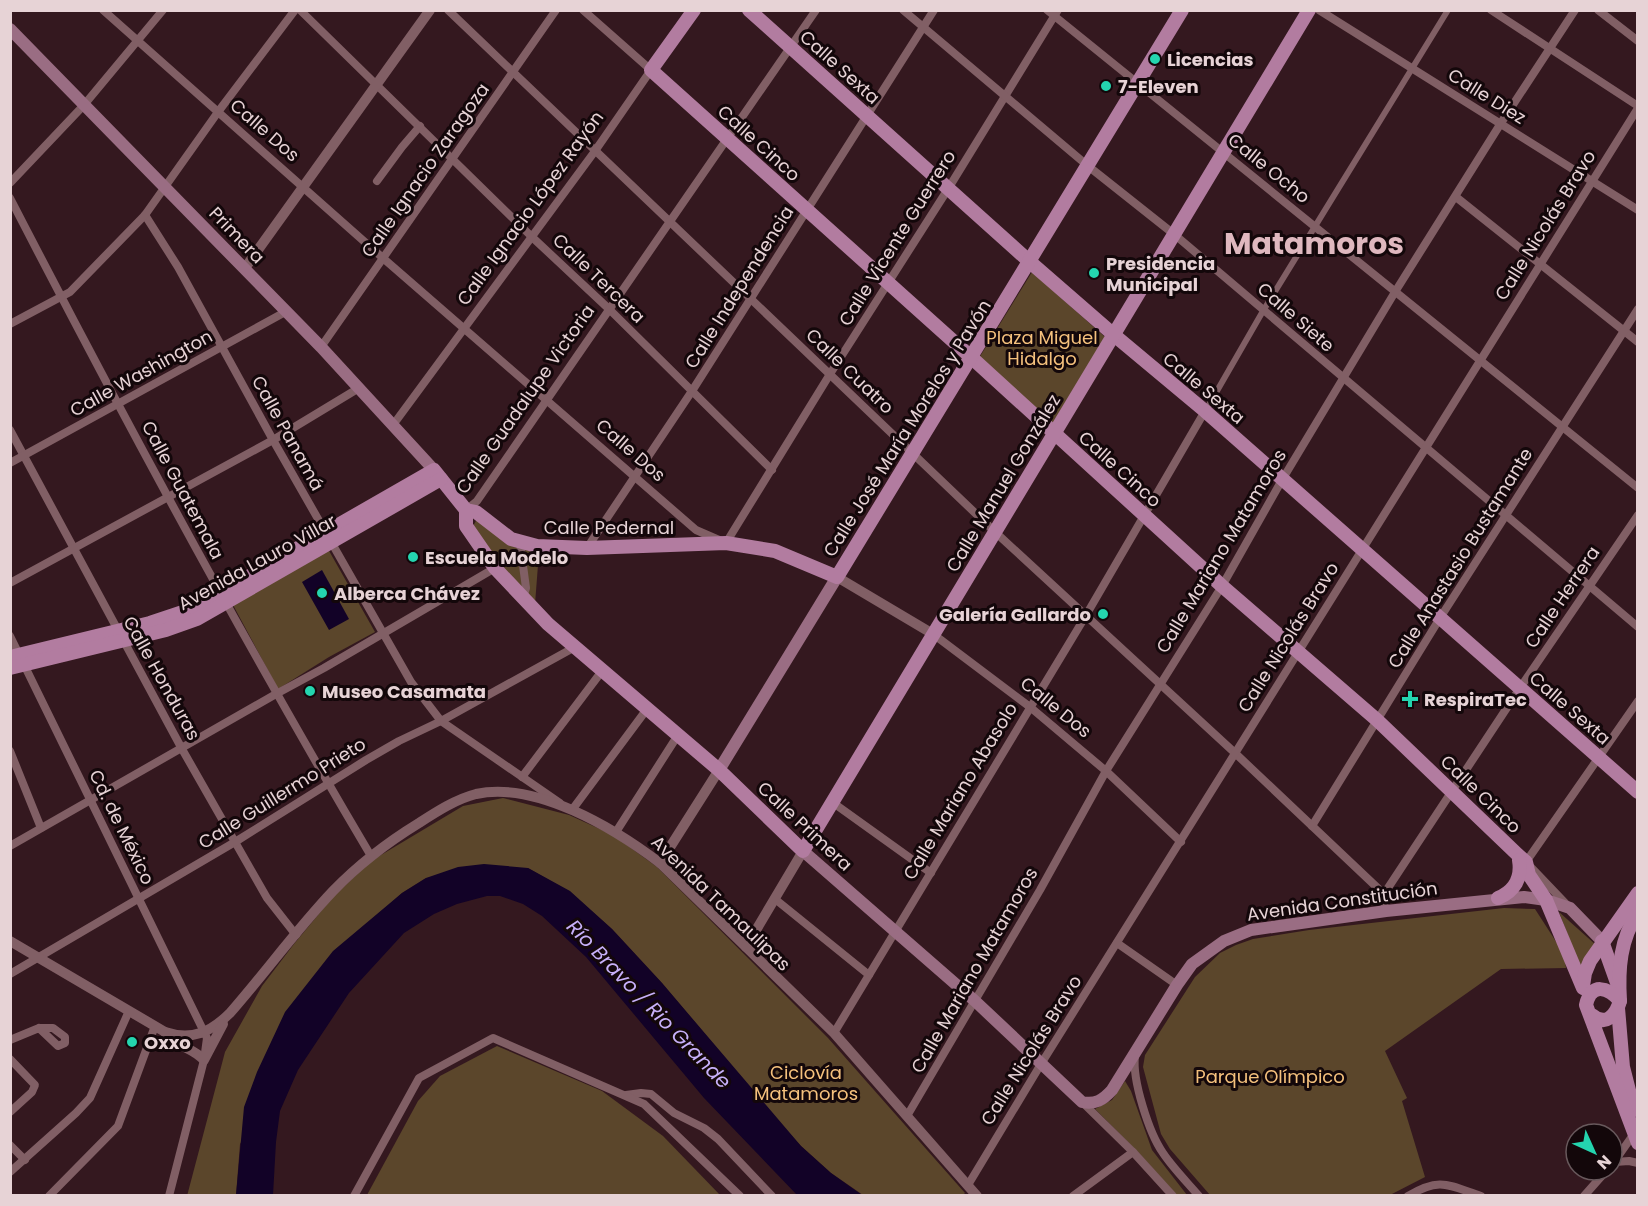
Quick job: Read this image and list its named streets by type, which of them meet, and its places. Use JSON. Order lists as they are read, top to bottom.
{
  "streets": {
    "main road": [
      "Calle Sexta",
      "Calle Dos",
      "Calle Cinco",
      "Calle Ignacio López Rayón",
      "Primera",
      "Calle José María Morelos y Pavón",
      "Calle Manuel González",
      "Calle Pedernal",
      "Avenida Lauro Villar",
      "Calle Primera",
      "Avenida Constitución"
    ],
    "street": [
      "Calle Diez",
      "Calle Ocho",
      "Calle Ignacio Zaragoza",
      "Calle Nicolás Bravo",
      "Calle Vicente Guerrero",
      "Calle Tercera",
      "Calle Independencia",
      "Calle Siete",
      "Calle Cuatro",
      "Calle Washington",
      "Calle Guadalupe Victoria",
      "Calle Panamá",
      "Calle Guatemala",
      "Calle Mariano Matamoros",
      "Calle Anastasio Bustamante",
      "Calle Herrera",
      "Calle Honduras",
      "Calle Mariano Abasolo",
      "Calle Guillermo Prieto",
      "Cd. de México",
      "Avenida Tamaulipas"
    ]
  },
  "crossings": [
    ["Calle Sexta", "Calle Nicolás Bravo"],
    ["Calle Sexta", "Calle Vicente Guerrero"],
    ["Calle Sexta", "Calle Independencia"],
    ["Calle Sexta", "Calle Guadalupe Victoria"],
    ["Calle Sexta", "Calle José María Morelos y Pavón"],
    ["Calle Sexta", "Calle Manuel González"],
    ["Calle Sexta", "Calle Mariano Matamoros"],
    ["Calle Sexta", "Calle Anastasio Bustamante"],
    ["Calle Sexta", "Calle Herrera"],
    ["Calle Sexta", "Calle Mariano Abasolo"],
    ["Calle Diez", "Calle Nicolás Bravo"],
    ["Calle Diez", "Calle Mariano Matamoros"],
    ["Calle Diez", "Calle Mariano Abasolo"],
    ["Calle Dos", "Calle Ignacio Zaragoza"],
    ["Calle Dos", "Calle Ignacio López Rayón"],
    ["Calle Dos", "Calle Nicolás Bravo"],
    ["Calle Dos", "Calle Vicente Guerrero"],
    ["Calle Dos", "Calle Independencia"],
    ["Calle Dos", "Calle Guadalupe Victoria"],
    ["Calle Dos", "Calle José María Morelos y Pavón"],
    ["Calle Dos", "Calle Manuel González"],
    ["Calle Dos", "Calle Pedernal"],
    ["Calle Dos", "Calle Mariano Matamoros"],
    ["Calle Dos", "Calle Mariano Abasolo"],
    ["Calle Cinco", "Calle Ignacio López Rayón"],
    ["Calle Cinco", "Calle Nicolás Bravo"],
    ["Calle Cinco", "Calle Vicente Guerrero"],
    ["Calle Cinco", "Calle Independencia"],
    ["Calle Cinco", "Calle Guadalupe Victoria"],
    ["Calle Cinco", "Calle José María Morelos y Pavón"],
    ["Calle Cinco", "Calle Manuel González"],
    ["Calle Cinco", "Calle Mariano Matamoros"],
    ["Calle Cinco", "Calle Anastasio Bustamante"],
    ["Calle Cinco", "Calle Herrera"],
    ["Calle Cinco", "Calle Mariano Abasolo"],
    ["Calle Cinco", "Avenida Constitución"],
    ["Calle Ocho", "Calle Nicolás Bravo"],
    ["Calle Ocho", "Calle Vicente Guerrero"],
    ["Calle Ocho", "Calle José María Morelos y Pavón"],
    ["Calle Ocho", "Calle Manuel González"],
    ["Calle Ocho", "Calle Mariano Matamoros"],
    ["Calle Ocho", "Calle Anastasio Bustamante"],
    ["Calle Ocho", "Calle Mariano Abasolo"],
    ["Calle Ignacio Zaragoza", "Primera"],
    ["Calle Ignacio Zaragoza", "Calle Tercera"],
    ["Calle Ignacio Zaragoza", "Calle Cuatro"],
    ["Calle Ignacio López Rayón", "Primera"],
    ["Calle Ignacio López Rayón", "Calle Tercera"],
    ["Calle Ignacio López Rayón", "Calle Cuatro"],
    ["Calle Nicolás Bravo", "Calle Siete"],
    ["Calle Nicolás Bravo", "Calle Cuatro"],
    ["Calle Nicolás Bravo", "Calle Primera"],
    ["Calle Nicolás Bravo", "Avenida Tamaulipas"],
    ["Primera", "Calle Washington"],
    ["Primera", "Avenida Lauro Villar"],
    ["Primera", "Calle Primera"],
    ["Calle Vicente Guerrero", "Calle Tercera"],
    ["Calle Vicente Guerrero", "Calle Siete"],
    ["Calle Vicente Guerrero", "Calle Cuatro"],
    ["Calle Vicente Guerrero", "Calle Pedernal"],
    ["Calle Tercera", "Calle Independencia"],
    ["Calle Tercera", "Calle Guadalupe Victoria"],
    ["Calle Independencia", "Calle Siete"],
    ["Calle Independencia", "Calle Cuatro"],
    ["Calle Independencia", "Calle Pedernal"],
    ["Calle Siete", "Calle José María Morelos y Pavón"],
    ["Calle Siete", "Calle Manuel González"],
    ["Calle Siete", "Calle Mariano Matamoros"],
    ["Calle Siete", "Calle Anastasio Bustamante"],
    ["Calle Siete", "Calle Herrera"],
    ["Calle Siete", "Calle Mariano Abasolo"],
    ["Calle Cuatro", "Calle Guadalupe Victoria"],
    ["Calle Cuatro", "Calle José María Morelos y Pavón"],
    ["Calle Cuatro", "Calle Manuel González"],
    ["Calle Cuatro", "Calle Mariano Matamoros"],
    ["Calle Cuatro", "Calle Anastasio Bustamante"],
    ["Calle Cuatro", "Calle Herrera"],
    ["Calle Cuatro", "Calle Mariano Abasolo"],
    ["Calle Washington", "Calle Panamá"],
    ["Calle Washington", "Calle Guatemala"],
    ["Calle Washington", "Calle Honduras"],
    ["Calle Guadalupe Victoria", "Calle Pedernal"],
    ["Calle Guadalupe Victoria", "Calle Primera"],
    ["Calle José María Morelos y Pavón", "Calle Primera"],
    ["Calle José María Morelos y Pavón", "Avenida Tamaulipas"],
    ["Calle Panamá", "Avenida Lauro Villar"],
    ["Calle Panamá", "Calle Guillermo Prieto"],
    ["Calle Panamá", "Avenida Tamaulipas"],
    ["Calle Manuel González", "Calle Primera"],
    ["Calle Guatemala", "Avenida Lauro Villar"],
    ["Calle Guatemala", "Calle Guillermo Prieto"],
    ["Calle Guatemala", "Avenida Tamaulipas"],
    ["Calle Pedernal", "Calle Primera"],
    ["Calle Mariano Matamoros", "Calle Primera"],
    ["Calle Mariano Matamoros", "Avenida Tamaulipas"],
    ["Avenida Lauro Villar", "Calle Honduras"],
    ["Avenida Lauro Villar", "Calle Primera"],
    ["Avenida Lauro Villar", "Cd. de México"],
    ["Calle Honduras", "Calle Guillermo Prieto"],
    ["Calle Honduras", "Avenida Tamaulipas"],
    ["Calle Mariano Abasolo", "Calle Primera"],
    ["Calle Mariano Abasolo", "Avenida Tamaulipas"],
    ["Calle Guillermo Prieto", "Calle Primera"],
    ["Calle Guillermo Prieto", "Cd. de México"],
    ["Calle Primera", "Avenida Constitución"],
    ["Cd. de México", "Avenida Tamaulipas"]
  ],
  "districts": ["Matamoros"],
  "water": ["Río Bravo / Rio Grande"],
  "parks": ["Plaza Miguel Hidalgo", "Ciclovía Matamoros", "Parque Olímpico"],
  "places": {
    "other": [
      "Licencias",
      "7-Eleven",
      "Presidencia Municipal",
      "Escuela Modelo",
      "Alberca Chávez",
      "Galería Gallardo",
      "Museo Casamata",
      "Oxxo"
    ],
    "health": ["RespiraTec"]
  },
  "north": "bottom right"
}
